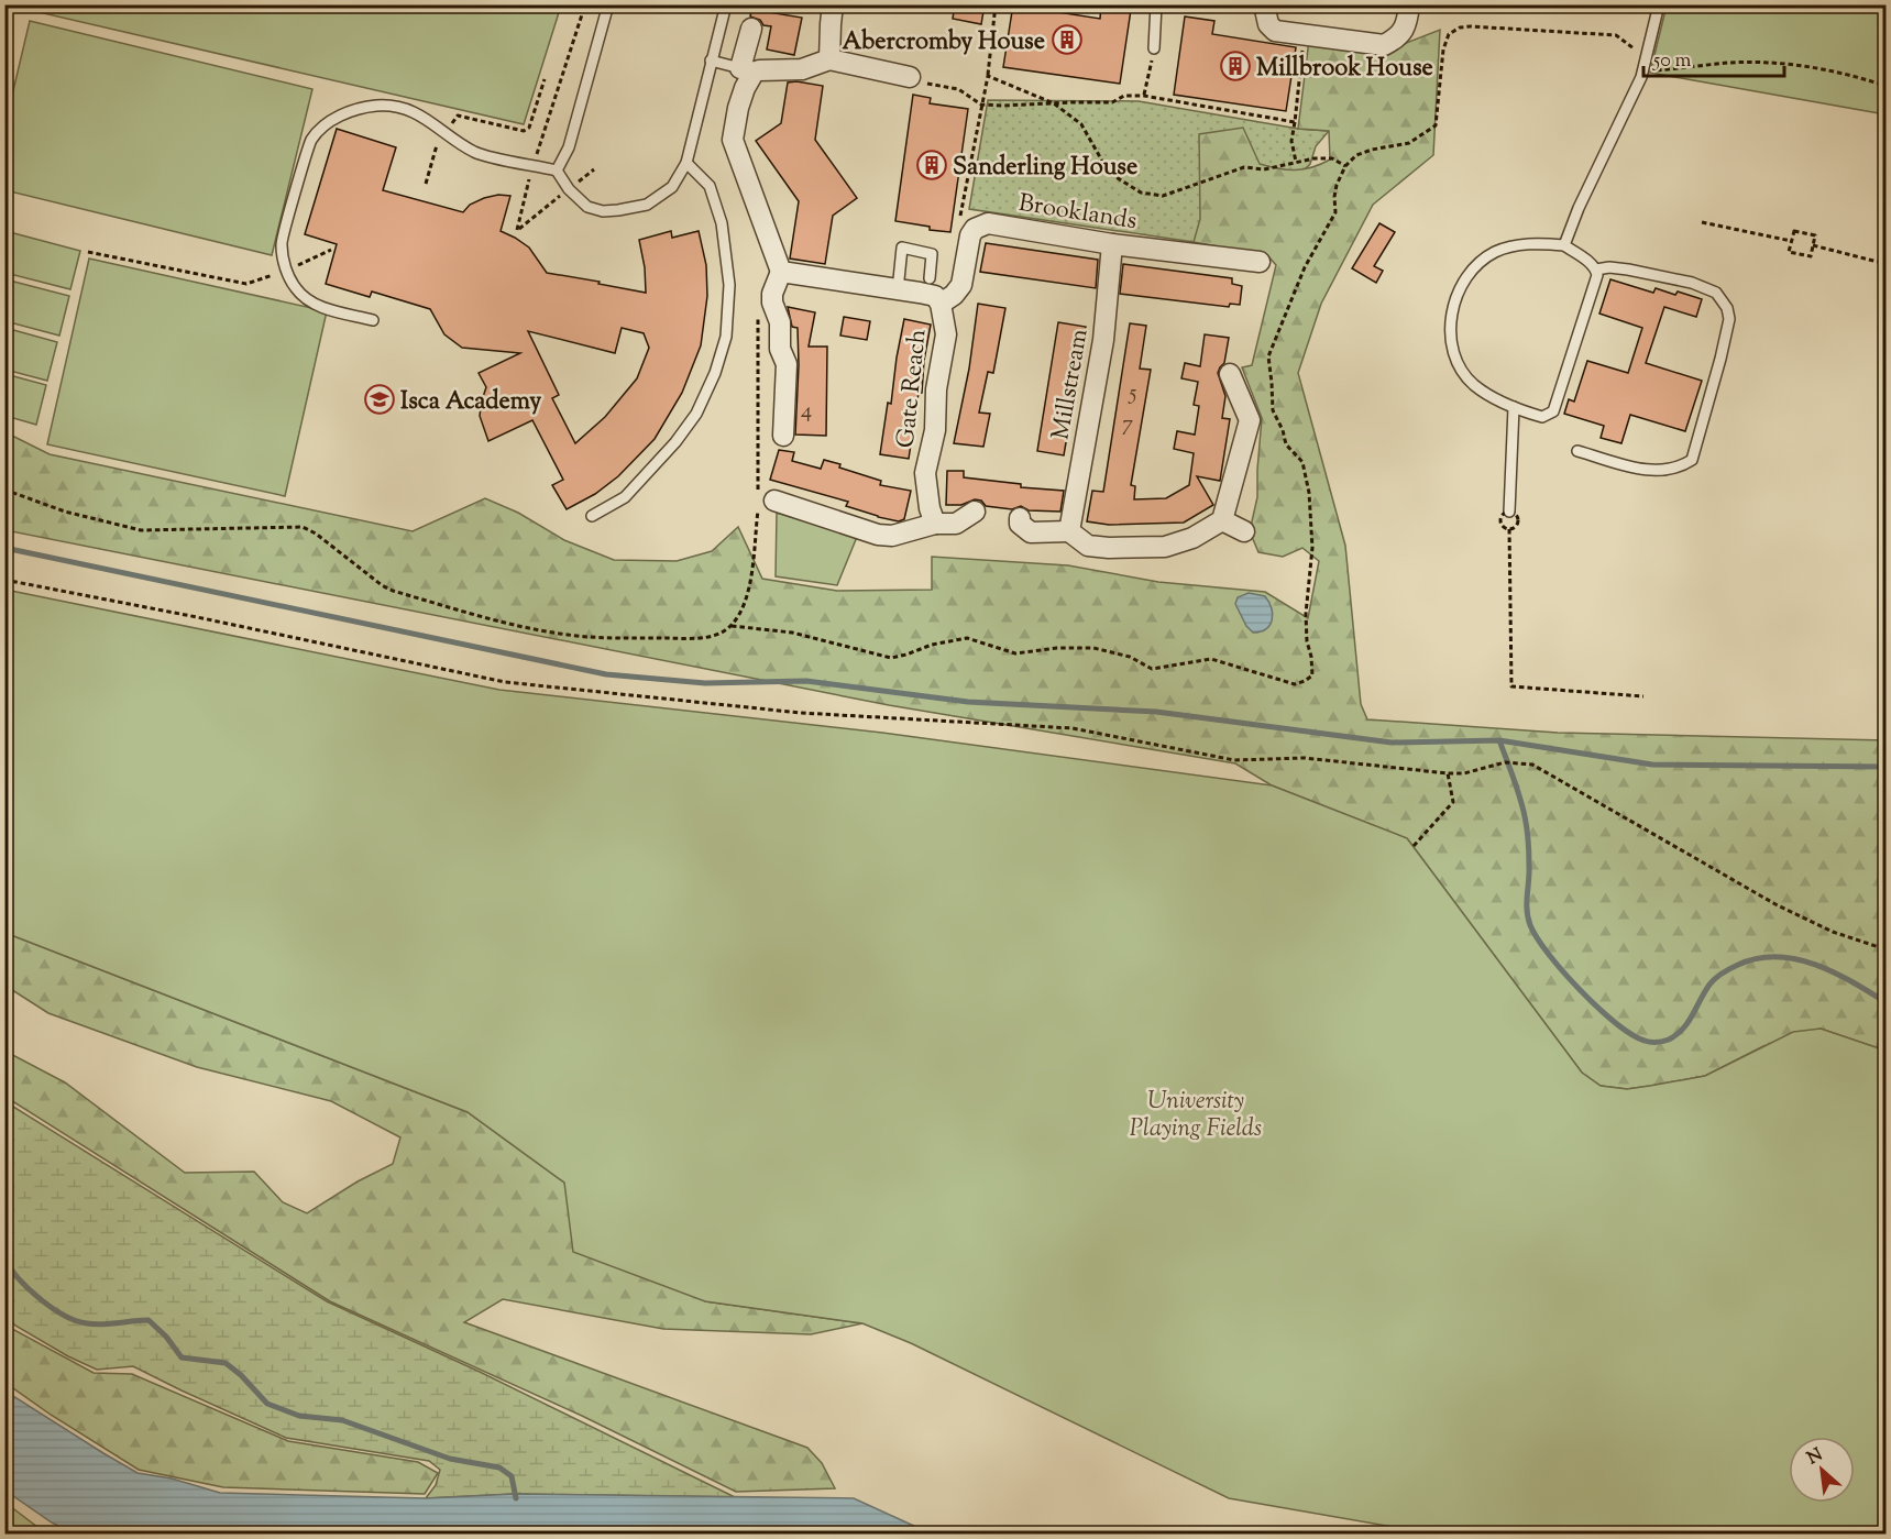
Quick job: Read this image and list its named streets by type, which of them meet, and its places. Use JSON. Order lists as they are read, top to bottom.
{
  "streets": {
    "street": ["Brooklands", "Millstream", "Gate Reach"]
  },
  "crossings": [
    ["Brooklands", "Millstream"],
    ["Brooklands", "Gate Reach"]
  ],
  "parks": ["University Playing Fields"],
  "places": {
    "building": ["Abercromby House", "Millbrook House", "Sanderling House"],
    "school or university": ["Isca Academy"]
  },
  "house_numbers": ["5", "4", "7"],
  "scale_bar": "50 m",
  "north": "top left"
}
